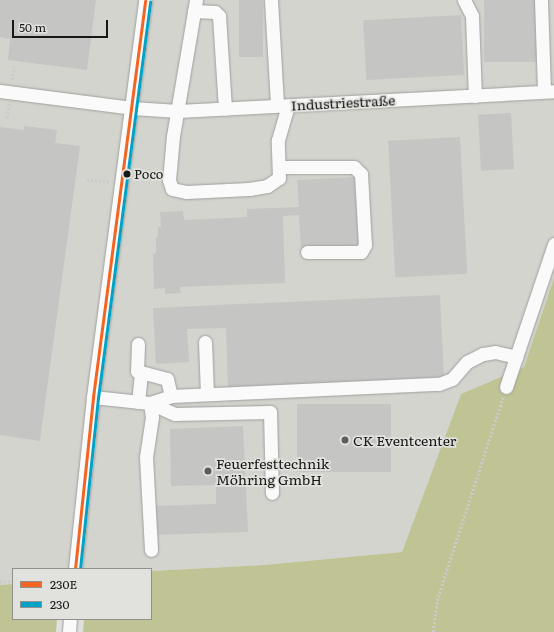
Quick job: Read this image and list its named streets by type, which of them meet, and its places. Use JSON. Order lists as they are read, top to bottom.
{
  "streets": {
    "street": ["Industriestraße"]
  },
  "places": ["Poco", "CK Eventcenter", "Feuerfesttechnik Möhring GmbH"],
  "lines": ["transit line 230E", "transit line 230"],
  "legend": ["230E", "230"],
  "scale_bar": "50 m"
}
